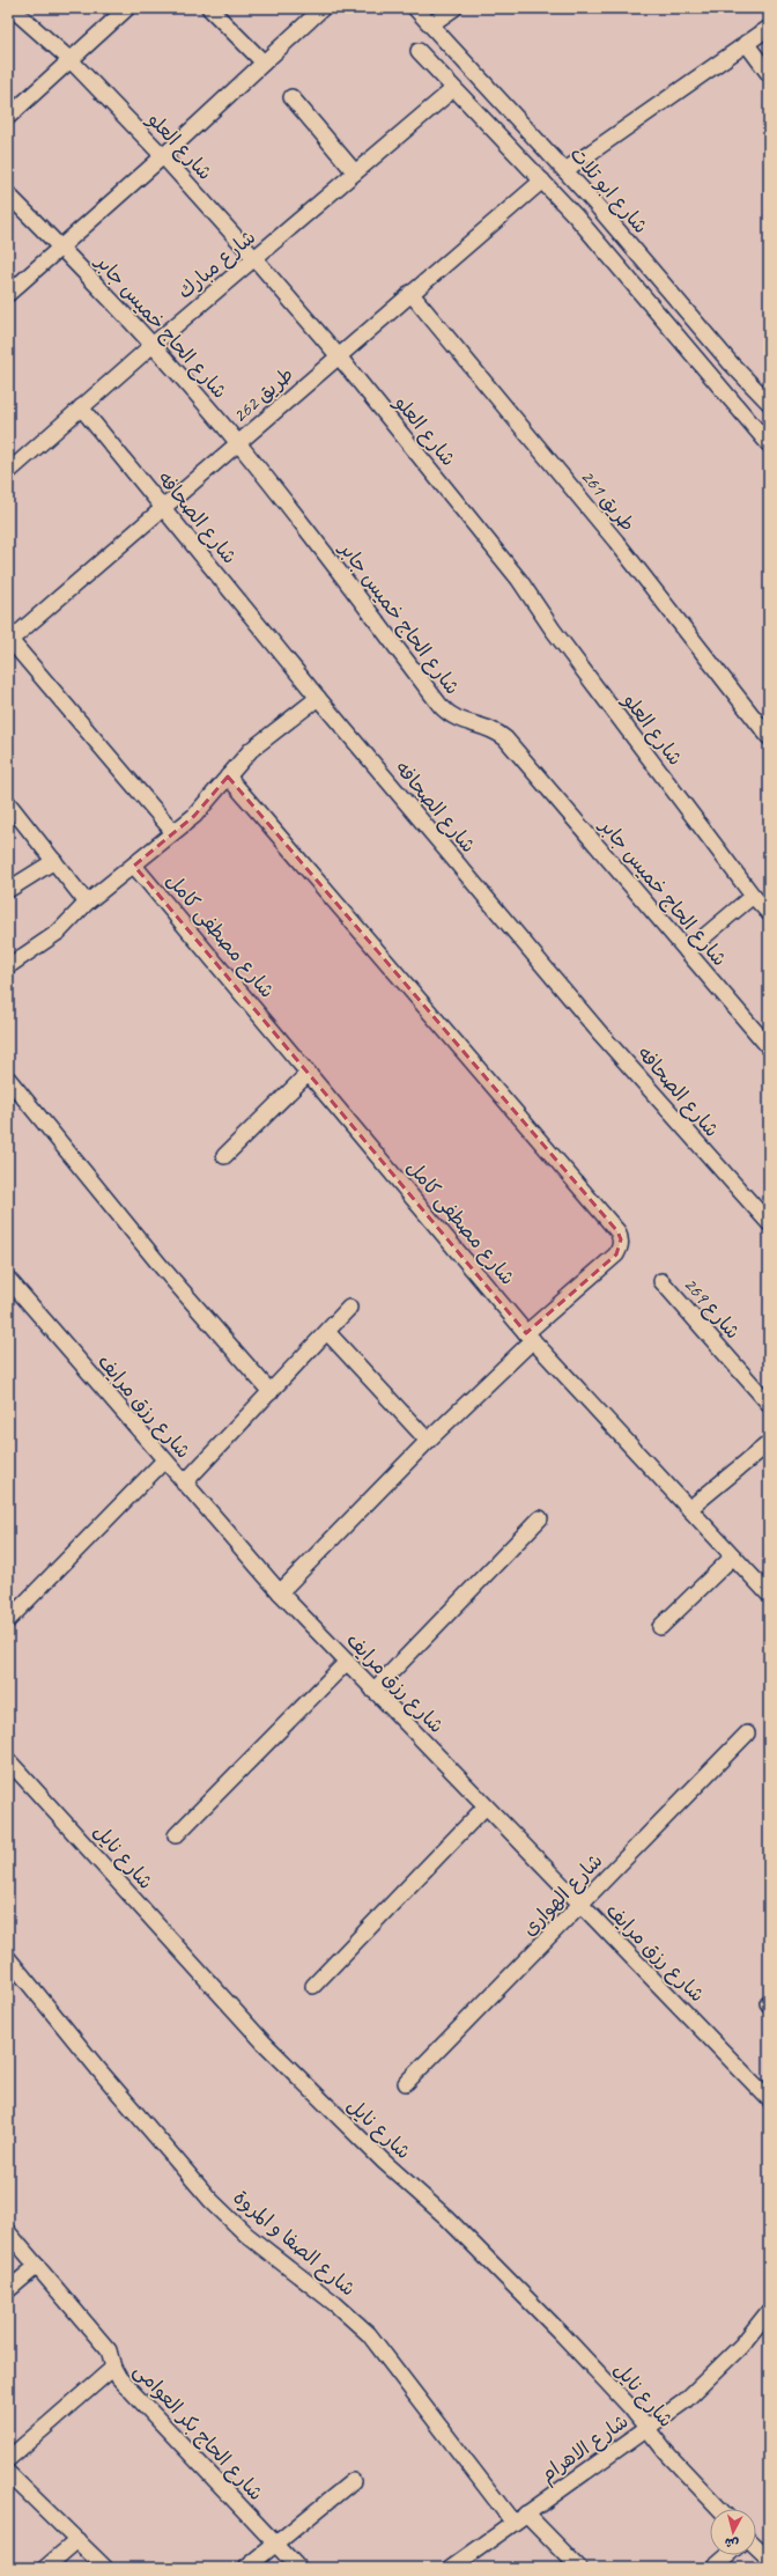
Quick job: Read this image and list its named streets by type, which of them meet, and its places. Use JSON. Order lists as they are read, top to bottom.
{
  "streets": {
    "street": [
      "شارع العلو",
      "شارع ابو تلات",
      "شارع مبارك",
      "شارع الحاج خميس جابر",
      "طريق 262",
      "طريق 261",
      "شارع الصحافه",
      "شارع مصطفى كامل",
      "شارع 269",
      "شارع رزق مرايف",
      "شارع نايل",
      "شارع الهوارى",
      "شارع الصفا و المروة",
      "شارع الحاج بكر العوامى",
      "شارع الاهرام"
    ]
  },
  "crossings": [
    ["شارع العلو", "شارع مبارك"],
    ["شارع العلو", "طريق 262"],
    ["شارع مبارك", "شارع الحاج خميس جابر"],
    ["شارع مبارك", "شارع الصحافه"],
    ["شارع الحاج خميس جابر", "طريق 262"],
    ["طريق 262", "طريق 261"],
    ["طريق 262", "شارع الصحافه"],
    ["شارع رزق مرايف", "شارع الهوارى"],
    ["شارع نايل", "شارع الاهرام"],
    ["شارع الصفا و المروة", "شارع الاهرام"]
  ],
  "north": "bottom"
}
